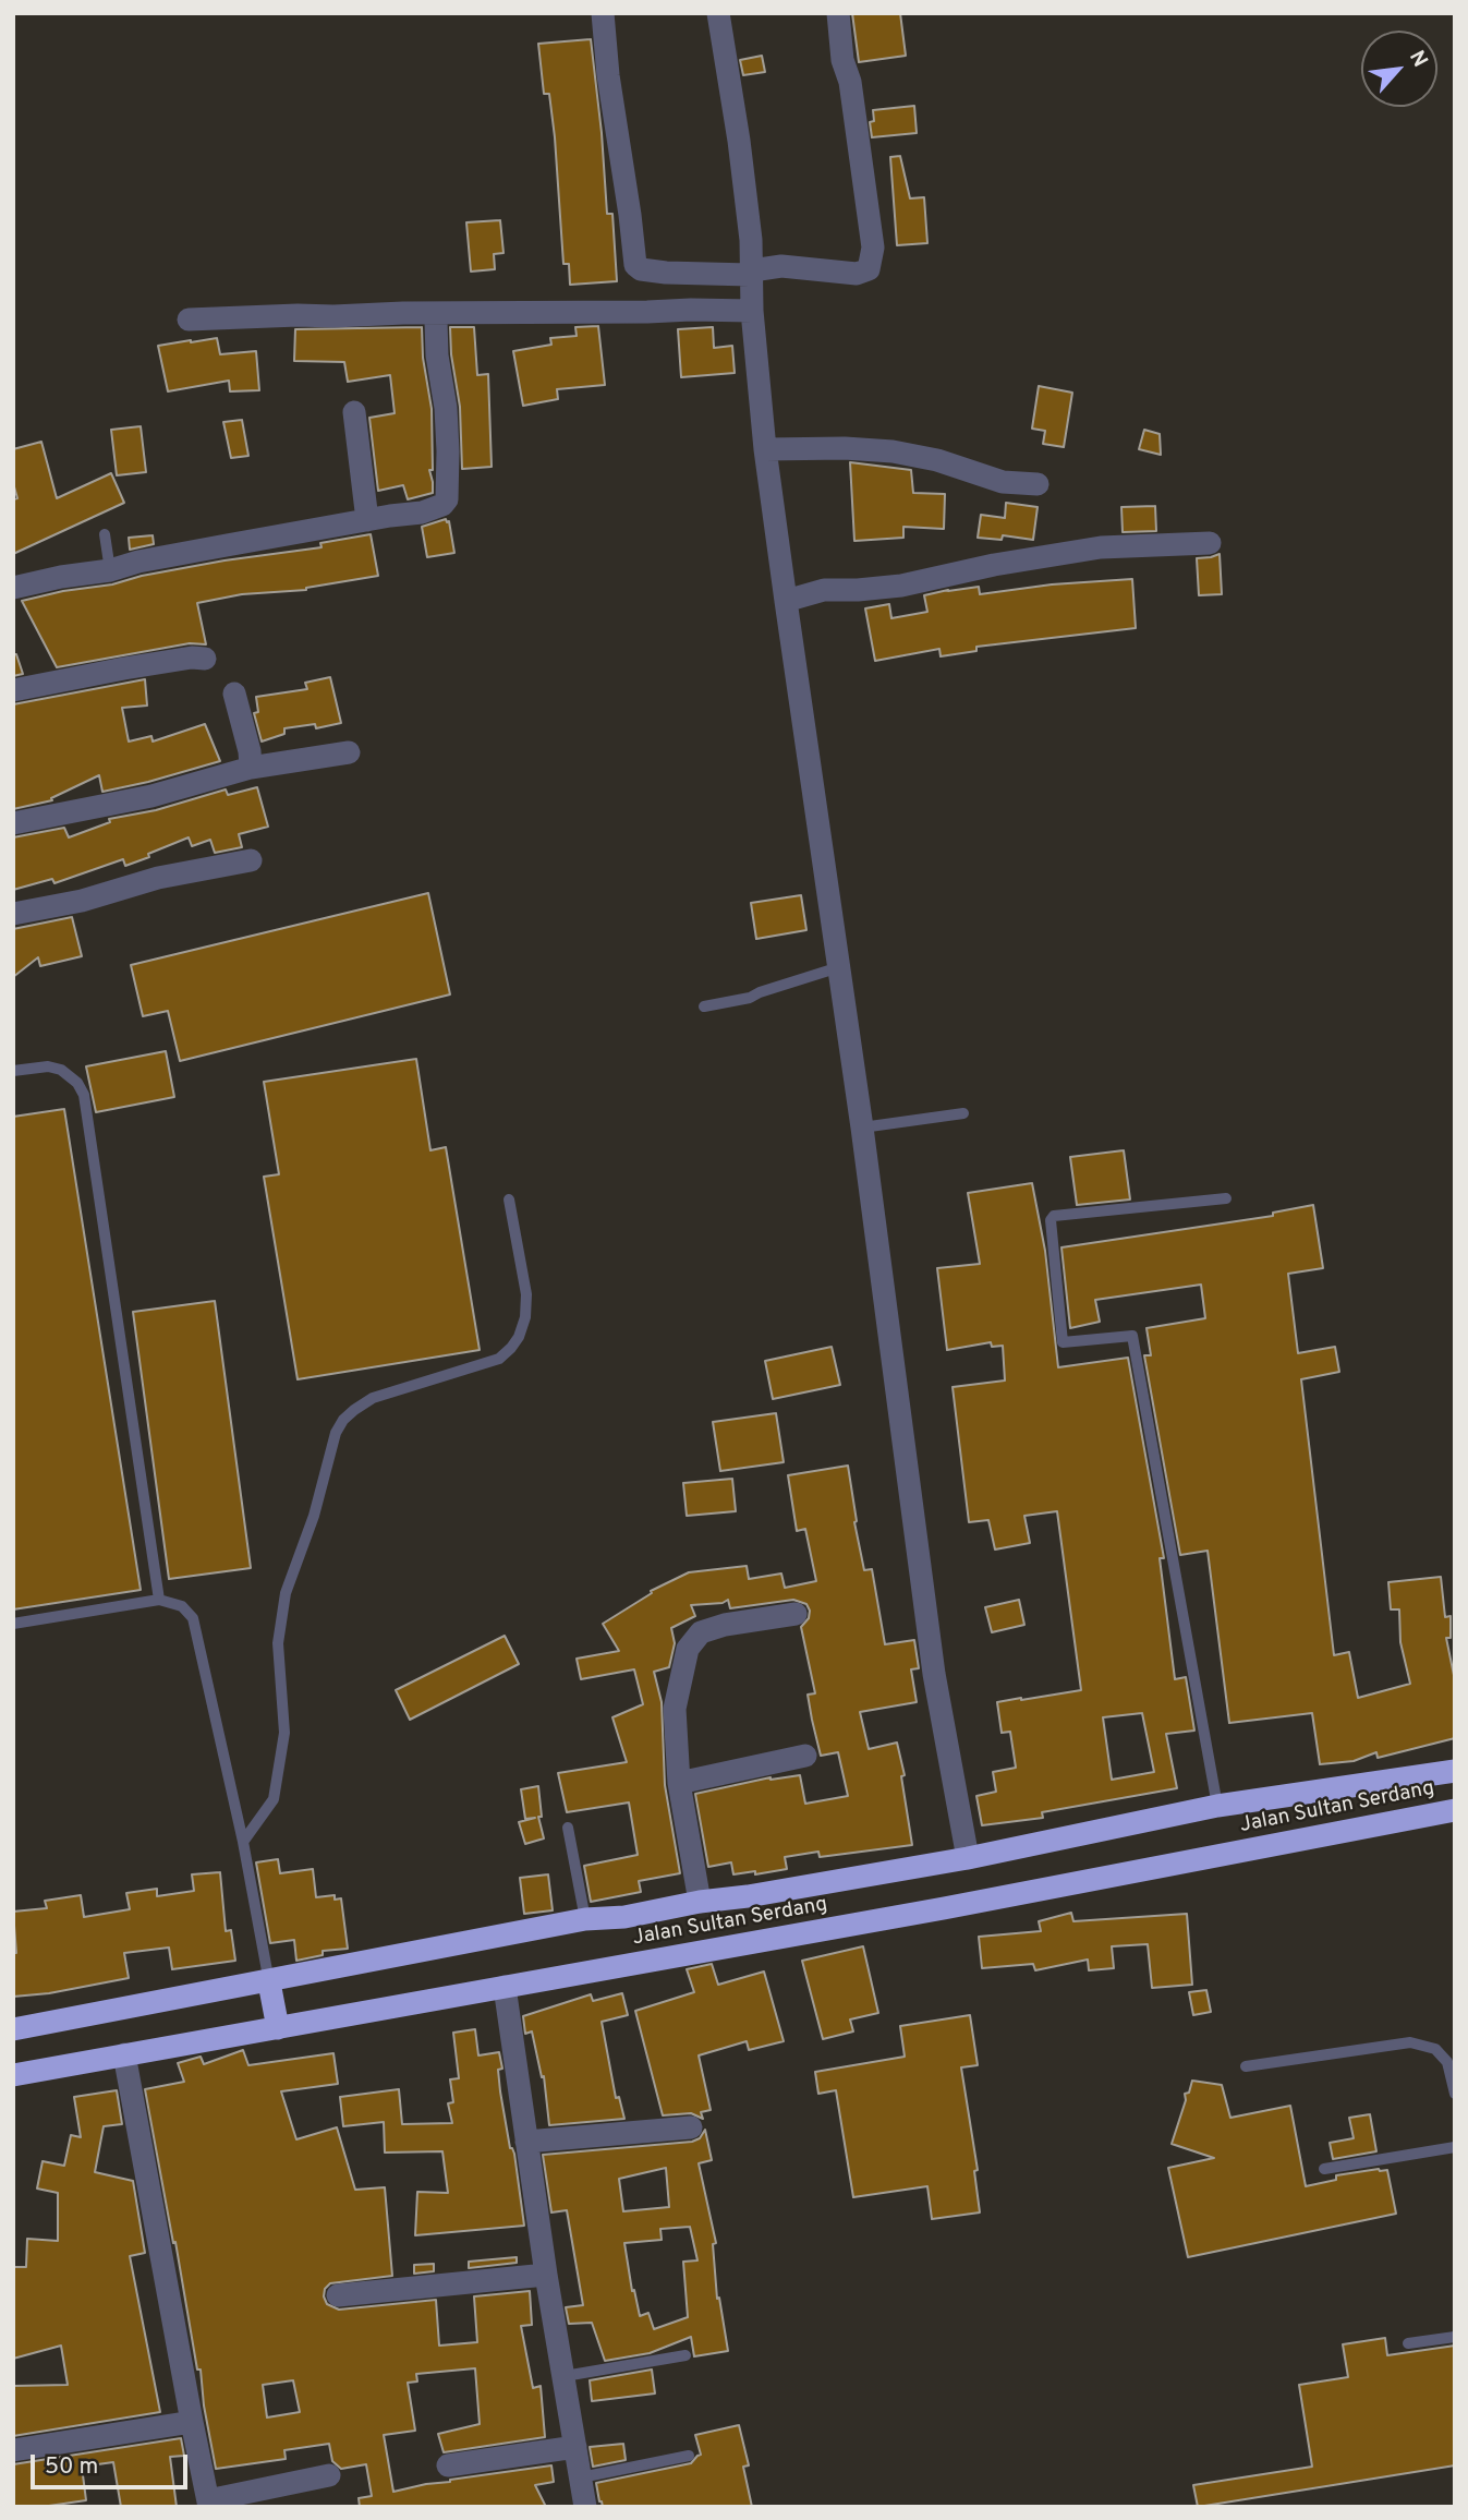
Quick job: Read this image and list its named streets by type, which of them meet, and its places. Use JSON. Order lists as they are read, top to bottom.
{
  "streets": {
    "highway": ["Jalan Sultan Serdang"]
  },
  "scale_bar": "50 m",
  "north": "top right"
}
